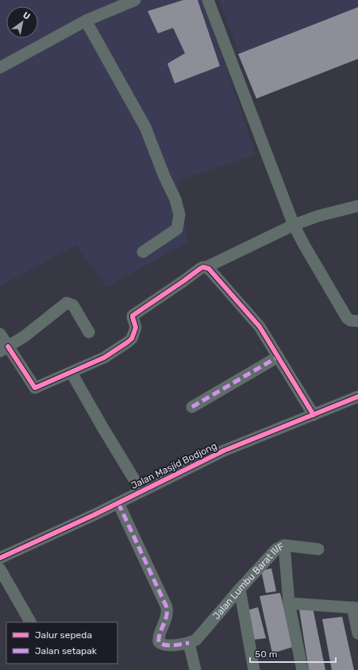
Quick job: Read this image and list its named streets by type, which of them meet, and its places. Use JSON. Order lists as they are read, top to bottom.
{
  "streets": {
    "street": ["Jalan Masjid Bodjong", "Jalan Lumbu Barat IIIF"]
  },
  "legend": ["Jalur sepeda", "Jalan setapak"],
  "scale_bar": "50 m",
  "north": "top right"
}
